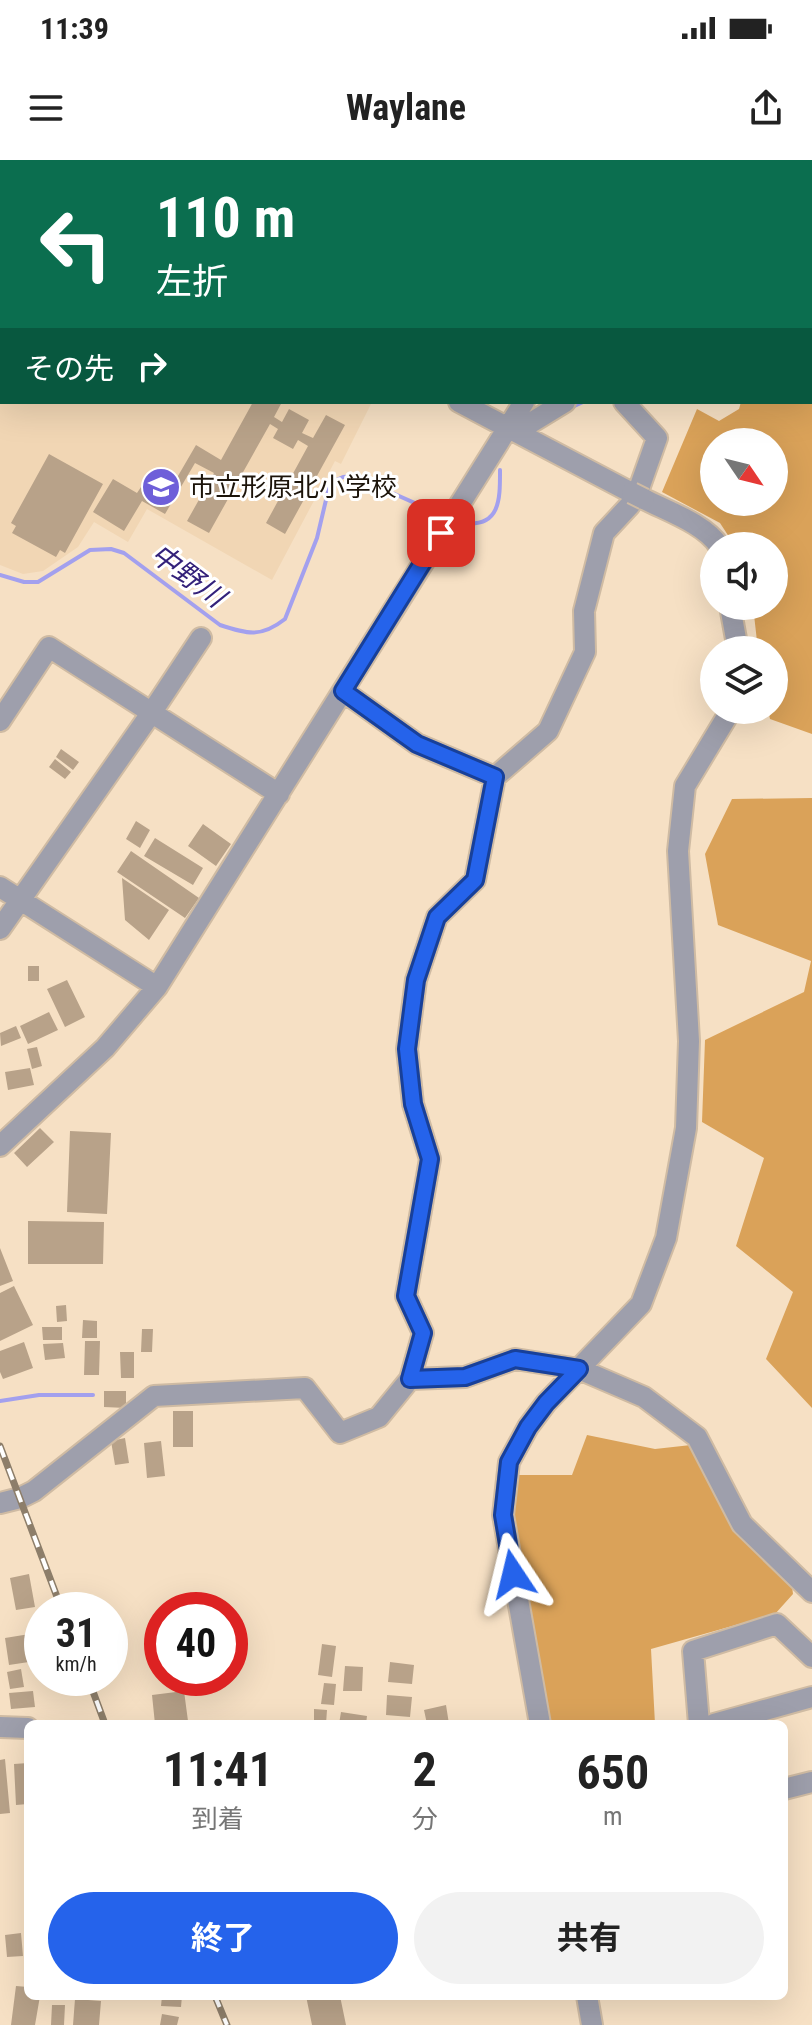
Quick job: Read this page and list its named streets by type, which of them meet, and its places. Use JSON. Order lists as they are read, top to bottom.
{
  "water": ["中野川"],
  "places": {
    "school or university": ["市立形原北小学校"]
  },
  "north": "bottom right",
  "page": {
    "status": "11:39",
    "header": "Waylane",
    "turn": ["110 m", "左折"],
    "then": "その先",
    "speed": "31 km/h",
    "limit": "40",
    "eta": [
      "11:41",
      "到着",
      "2",
      "分",
      "650",
      "m"
    ],
    "buttons": ["終了", "共有"]
  }
}
